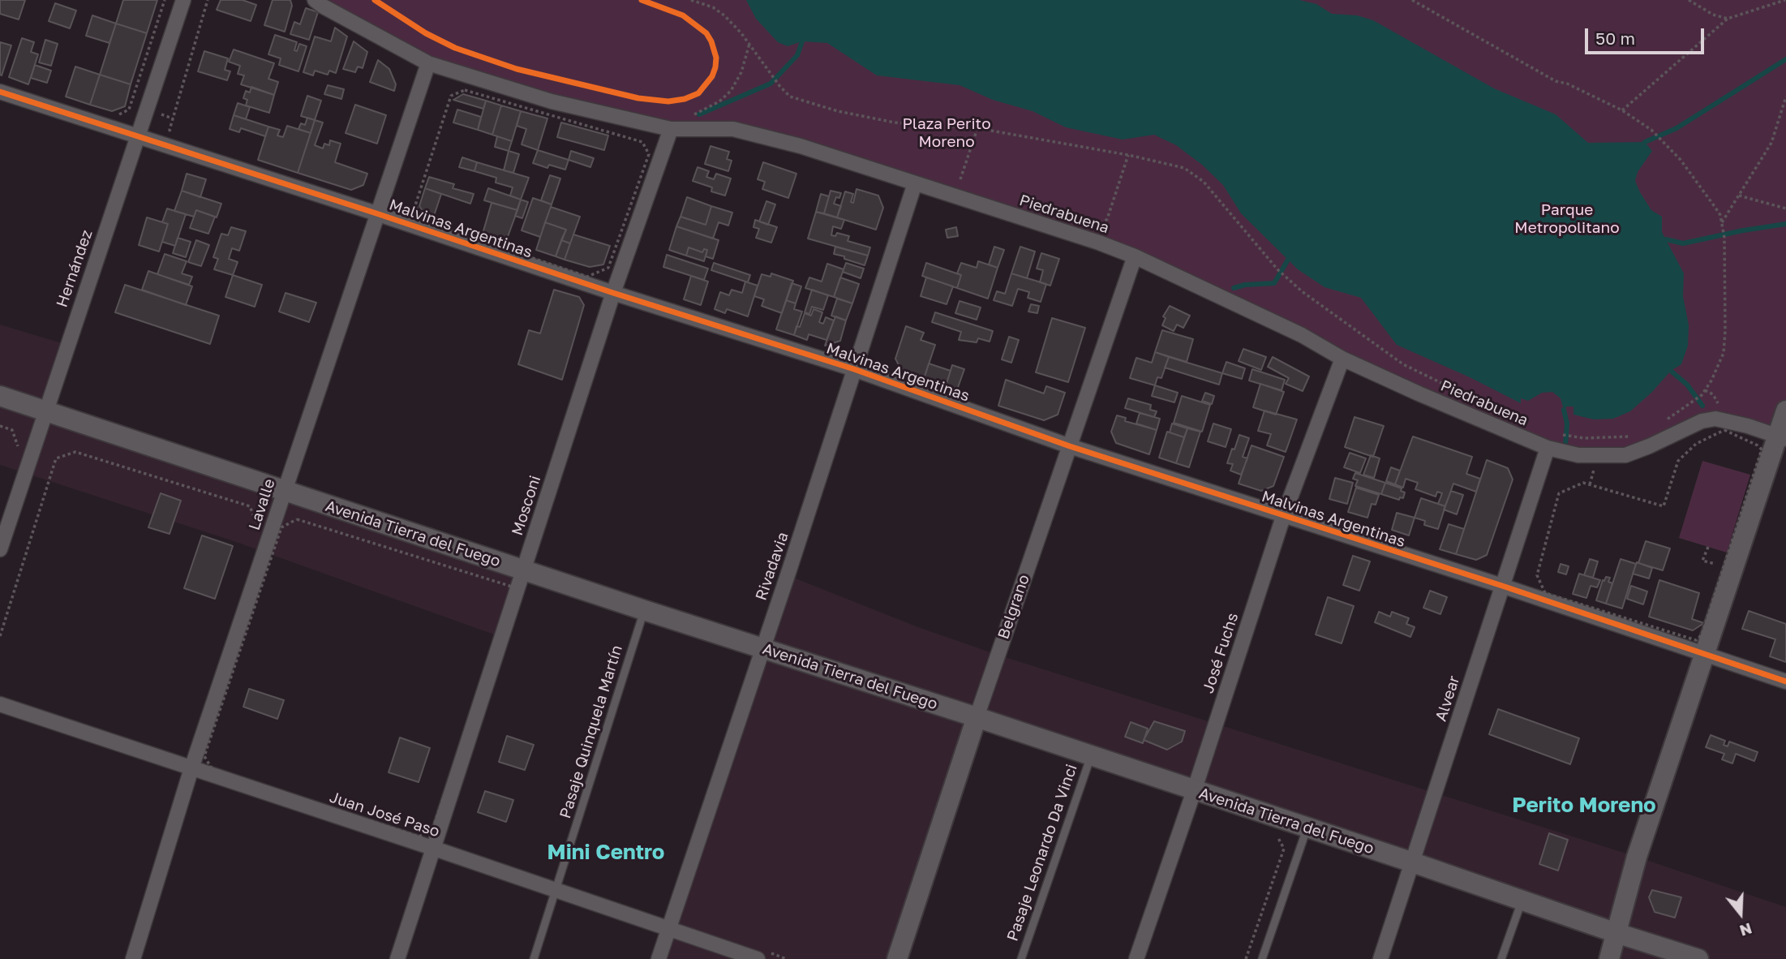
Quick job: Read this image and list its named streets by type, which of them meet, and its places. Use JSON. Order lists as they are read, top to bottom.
{
  "streets": {
    "street": [
      "Piedrabuena",
      "Malvinas Argentinas",
      "Hernández",
      "Lavalle",
      "Mosconi",
      "Avenida Tierra del Fuego",
      "Rivadavia",
      "Belgrano",
      "José Fuchs",
      "Alvear",
      "Juan José Paso"
    ],
    "lane": ["Pasaje Quinquela Martín", "Pasaje Leonardo Da Vinci"]
  },
  "crossings": [
    ["Piedrabuena", "Lavalle"],
    ["Piedrabuena", "Mosconi"],
    ["Piedrabuena", "Rivadavia"],
    ["Piedrabuena", "Belgrano"],
    ["Piedrabuena", "José Fuchs"],
    ["Piedrabuena", "Alvear"],
    ["Malvinas Argentinas", "Hernández"],
    ["Malvinas Argentinas", "Lavalle"],
    ["Malvinas Argentinas", "Mosconi"],
    ["Malvinas Argentinas", "Rivadavia"],
    ["Malvinas Argentinas", "Belgrano"],
    ["Malvinas Argentinas", "José Fuchs"],
    ["Malvinas Argentinas", "Alvear"],
    ["Hernández", "Avenida Tierra del Fuego"],
    ["Lavalle", "Avenida Tierra del Fuego"],
    ["Lavalle", "Juan José Paso"],
    ["Mosconi", "Avenida Tierra del Fuego"],
    ["Mosconi", "Juan José Paso"],
    ["Avenida Tierra del Fuego", "Rivadavia"],
    ["Avenida Tierra del Fuego", "Belgrano"],
    ["Avenida Tierra del Fuego", "José Fuchs"],
    ["Avenida Tierra del Fuego", "Alvear"],
    ["Avenida Tierra del Fuego", "Pasaje Quinquela Martín"],
    ["Avenida Tierra del Fuego", "Pasaje Leonardo Da Vinci"],
    ["Rivadavia", "Juan José Paso"],
    ["Pasaje Quinquela Martín", "Juan José Paso"]
  ],
  "districts": ["Perito Moreno", "Mini Centro"],
  "parks": ["Plaza Perito Moreno", "Parque Metropolitano"],
  "scale_bar": "50 m",
  "north": "bottom"
}
